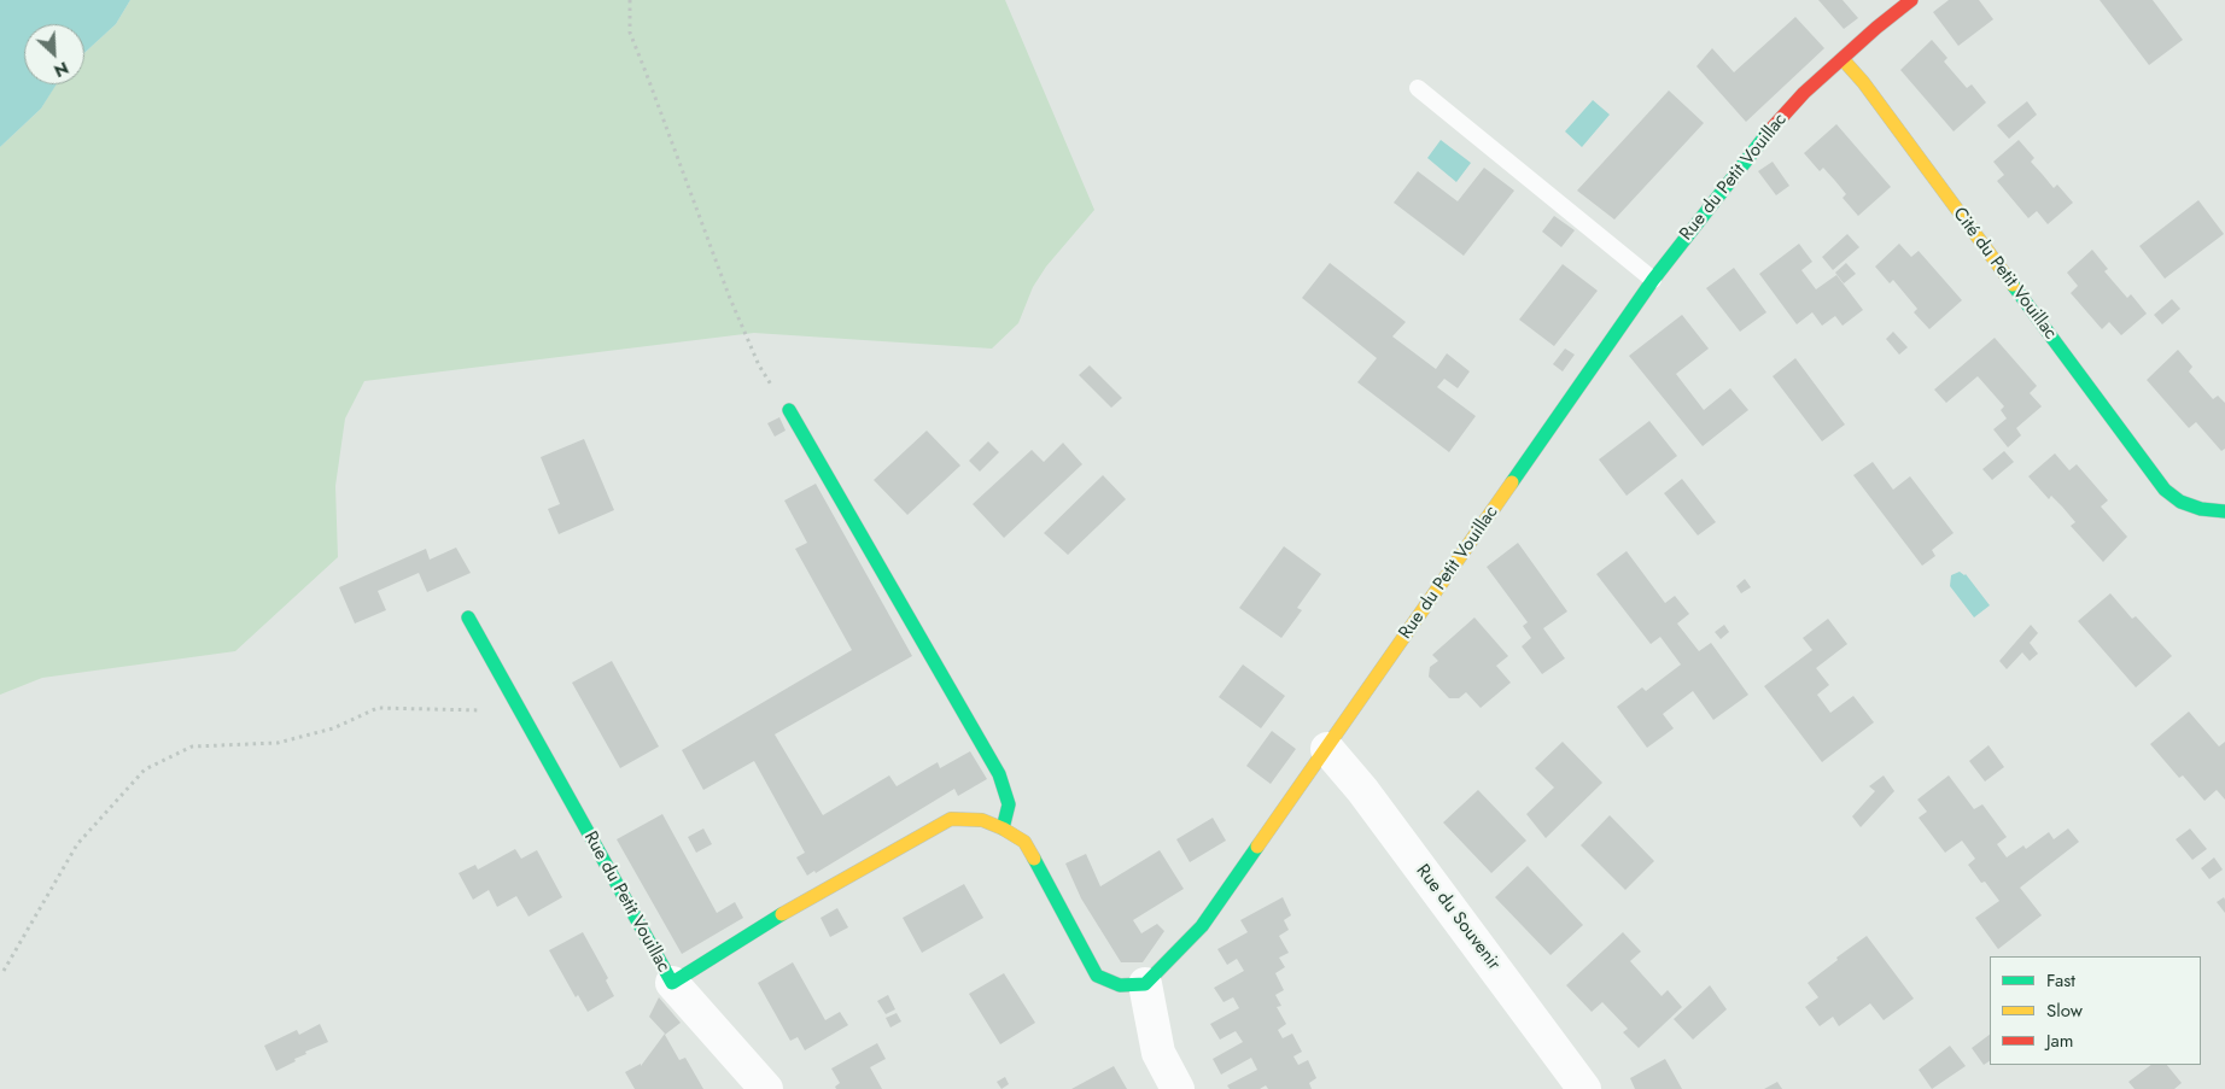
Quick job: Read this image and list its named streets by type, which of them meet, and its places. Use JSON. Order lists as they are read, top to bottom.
{
  "streets": {
    "street": ["Rue du Petit Vouillac", "Cité du Petit Vouillac", "Rue du Souvenir"]
  },
  "crossings": [
    ["Rue du Petit Vouillac", "Cité du Petit Vouillac"],
    ["Rue du Petit Vouillac", "Rue du Souvenir"]
  ],
  "legend": ["Fast", "Slow", "Jam"],
  "north": "bottom right"
}
